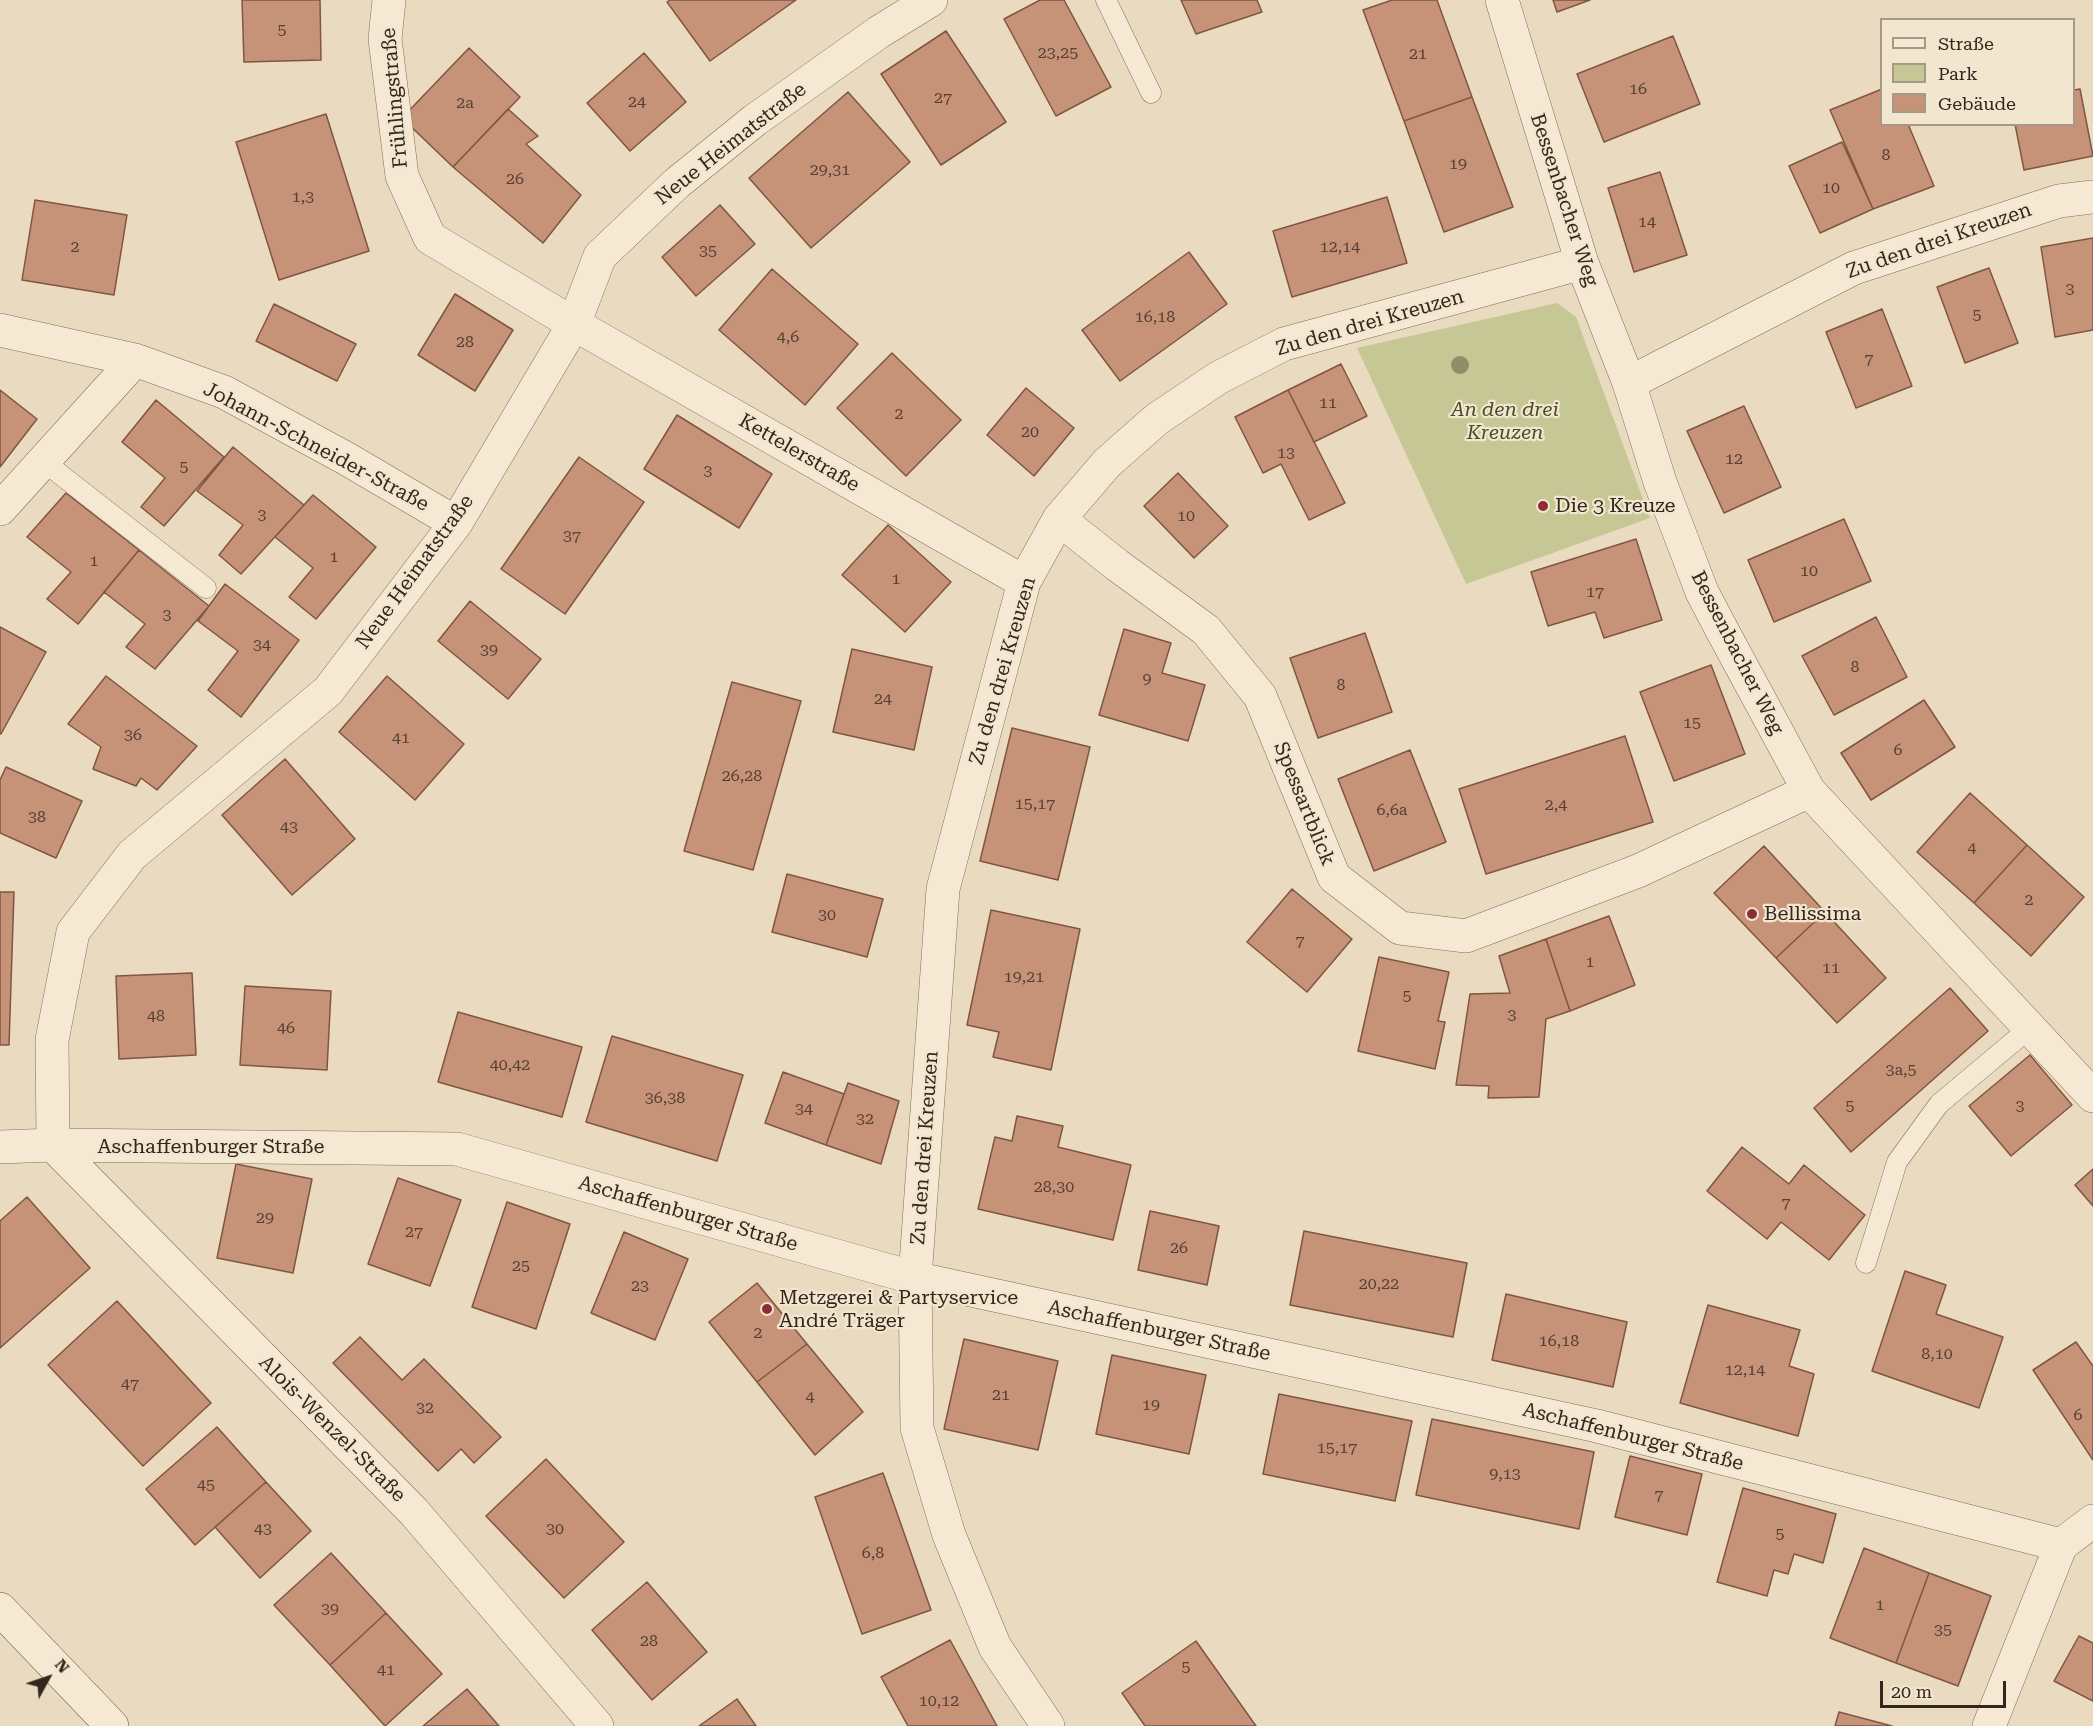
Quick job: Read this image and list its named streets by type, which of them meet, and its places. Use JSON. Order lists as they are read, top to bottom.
{
  "streets": {
    "street": [
      "Frühlingstraße",
      "Neue Heimatstraße",
      "Bessenbacher Weg",
      "Zu den drei Kreuzen",
      "Johann-Schneider-Straße",
      "Kettelerstraße",
      "Spessartblick",
      "Aschaffenburger Straße",
      "Alois-Wenzel-Straße"
    ]
  },
  "crossings": [
    ["Frühlingstraße", "Neue Heimatstraße"],
    ["Frühlingstraße", "Kettelerstraße"],
    ["Neue Heimatstraße", "Johann-Schneider-Straße"],
    ["Neue Heimatstraße", "Kettelerstraße"],
    ["Neue Heimatstraße", "Aschaffenburger Straße"],
    ["Neue Heimatstraße", "Alois-Wenzel-Straße"],
    ["Bessenbacher Weg", "Zu den drei Kreuzen"],
    ["Bessenbacher Weg", "Spessartblick"],
    ["Zu den drei Kreuzen", "Kettelerstraße"],
    ["Zu den drei Kreuzen", "Spessartblick"],
    ["Zu den drei Kreuzen", "Aschaffenburger Straße"],
    ["Aschaffenburger Straße", "Alois-Wenzel-Straße"]
  ],
  "parks": ["An den drei Kreuzen"],
  "places": ["Die 3 Kreuze", "Bellissima", "Metzgerei & Partyservice André Träger"],
  "house_numbers": [
    "5",
    "23,25",
    "21",
    "16",
    "27",
    "24",
    "2a",
    "8",
    "19",
    "29,31",
    "26",
    "10",
    "1,3",
    "14",
    "2",
    "12,14",
    "35",
    "3",
    "5",
    "16,18",
    "4,6",
    "28",
    "7",
    "11",
    "2",
    "20",
    "13",
    "12",
    "5",
    "3",
    "3",
    "10",
    "37",
    "1",
    "1",
    "10",
    "1",
    "17",
    "3",
    "34",
    "39",
    "8",
    "9",
    "8",
    "24",
    "15",
    "36",
    "41",
    "6",
    "26,28",
    "15,17",
    "2,4",
    "6,6a",
    "38",
    "43",
    "4",
    "2",
    "30",
    "7",
    "1",
    "11",
    "19,21",
    "5",
    "3",
    "48",
    "46",
    "40,42",
    "3a,5",
    "36,38",
    "5",
    "3",
    "34",
    "32",
    "28,30",
    "7",
    "29",
    "27",
    "26",
    "25",
    "20,22",
    "23",
    "2",
    "16,18",
    "8,10",
    "12,14",
    "47",
    "21",
    "4",
    "19",
    "32",
    "6",
    "15,17",
    "9,13",
    "45",
    "7",
    "43",
    "30",
    "5",
    "6,8",
    "1",
    "39",
    "35",
    "28",
    "5",
    "41",
    "10,12"
  ],
  "legend": ["Straße", "Park", "Gebäude"],
  "scale_bar": "20 m",
  "north": "top right"
}
